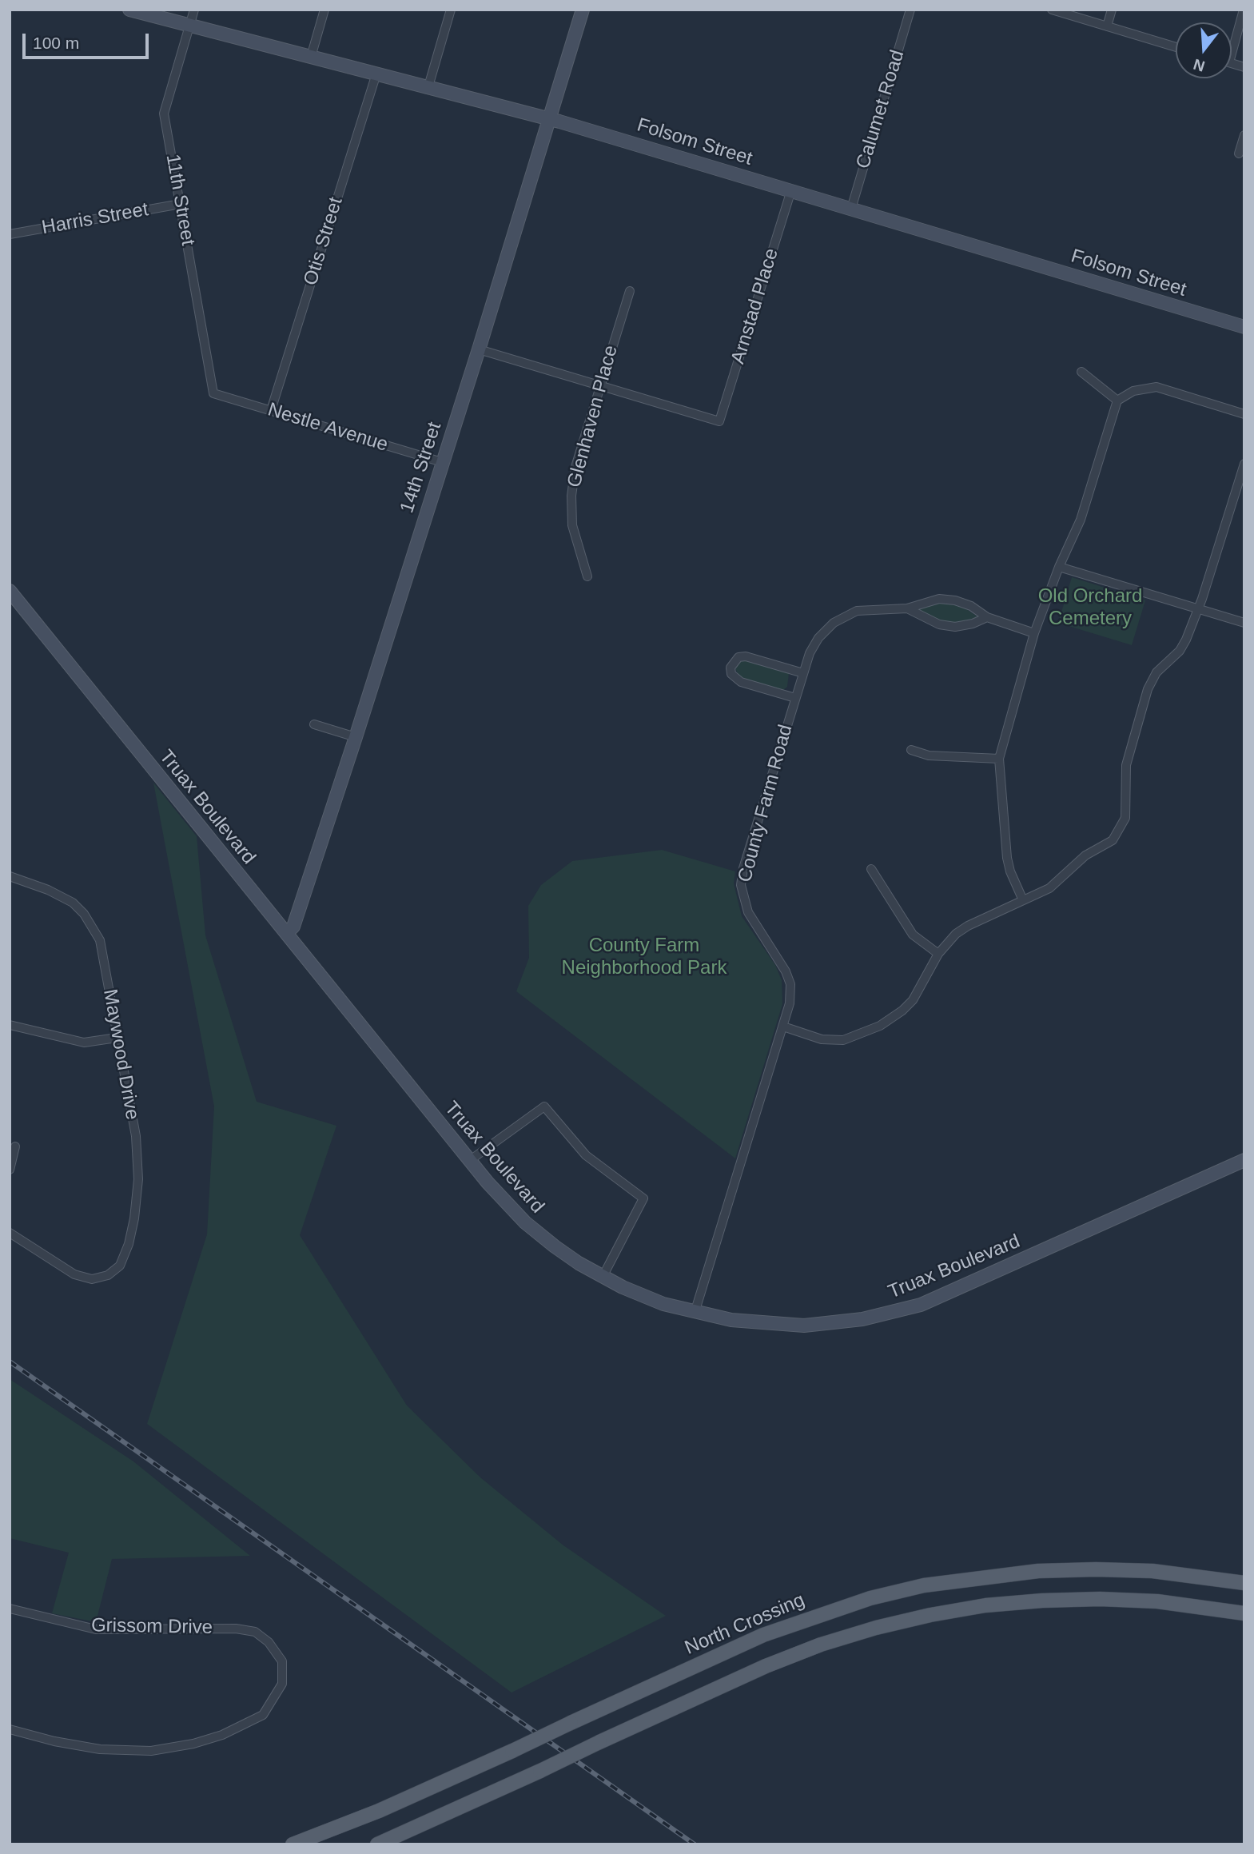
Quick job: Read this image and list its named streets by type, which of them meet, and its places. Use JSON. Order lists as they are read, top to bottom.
{
  "streets": {
    "main road": ["North Crossing"],
    "street": [
      "Calumet Road",
      "Folsom Street",
      "11th Street",
      "Harris Street",
      "Otis Street",
      "Arnstad Place",
      "Glenhaven Place",
      "Nestle Avenue",
      "14th Street",
      "County Farm Road",
      "Truax Boulevard",
      "Maywood Drive",
      "Grissom Drive"
    ]
  },
  "crossings": [
    ["Calumet Road", "Folsom Street"],
    ["Folsom Street", "11th Street"],
    ["Folsom Street", "Otis Street"],
    ["Folsom Street", "Arnstad Place"],
    ["Folsom Street", "14th Street"],
    ["11th Street", "Harris Street"],
    ["11th Street", "Nestle Avenue"],
    ["Otis Street", "Nestle Avenue"],
    ["Arnstad Place", "Glenhaven Place"],
    ["Nestle Avenue", "14th Street"],
    ["14th Street", "Truax Boulevard"],
    ["County Farm Road", "Truax Boulevard"]
  ],
  "parks": ["Old Orchard Cemetery", "County Farm Neighborhood Park"],
  "scale_bar": "100 m",
  "north": "bottom"
}
